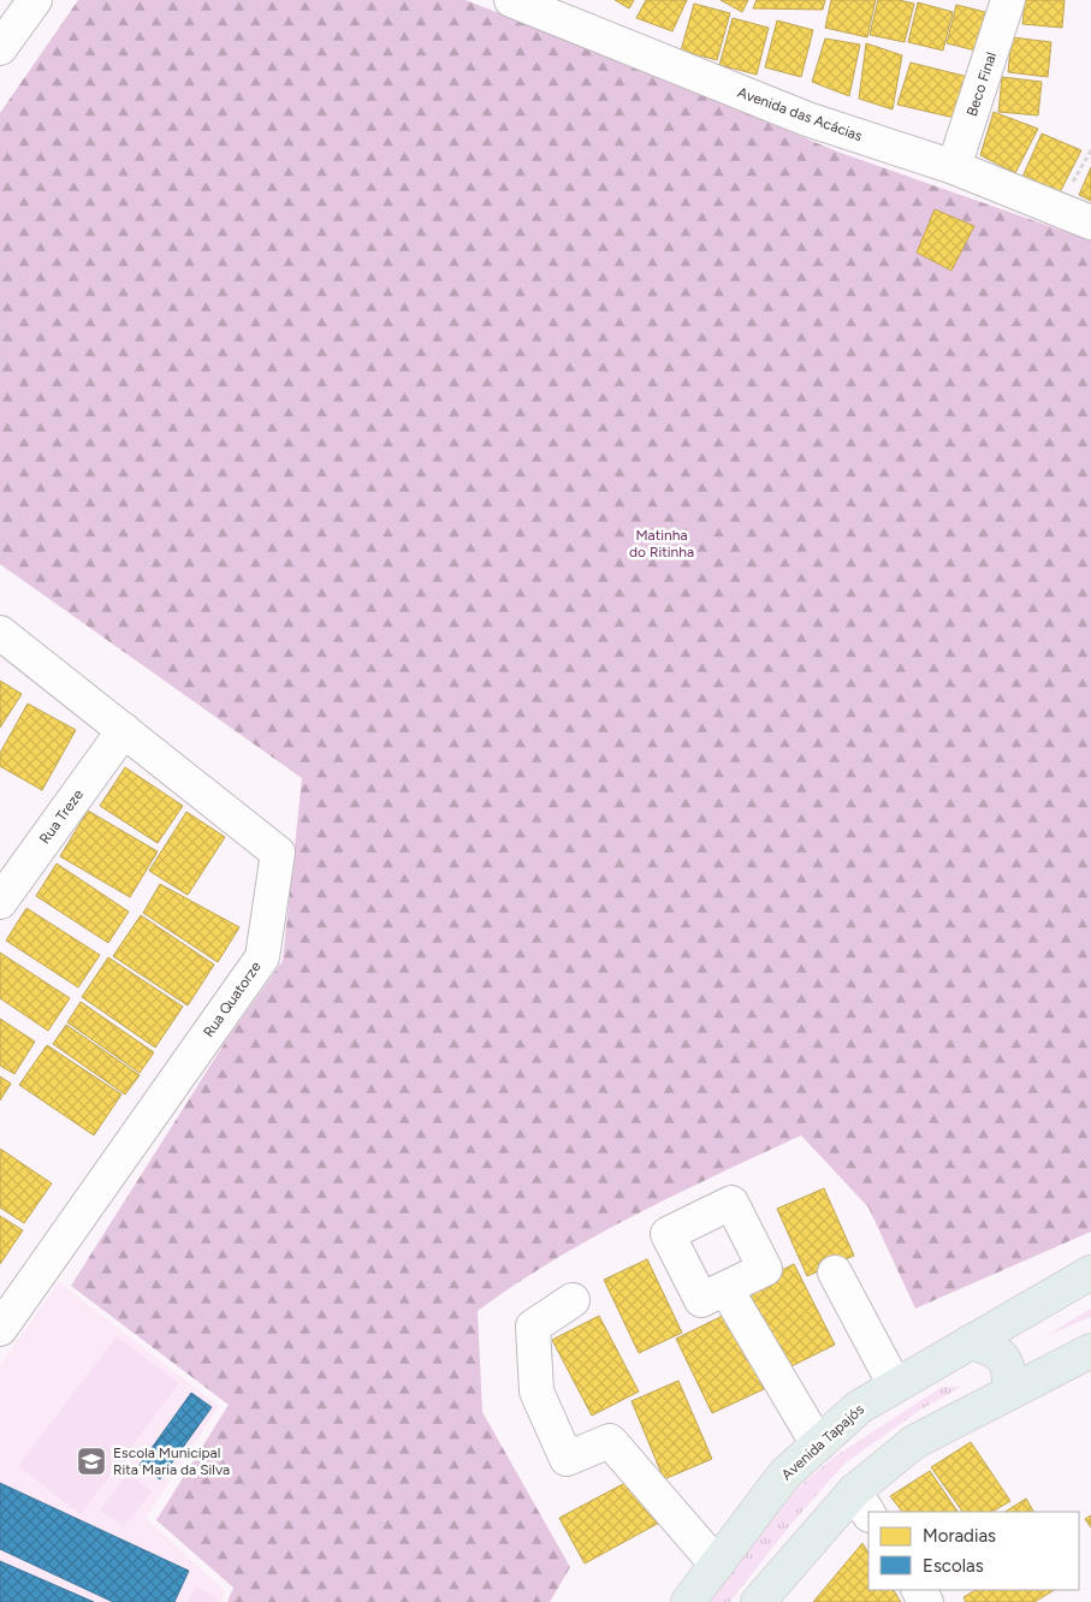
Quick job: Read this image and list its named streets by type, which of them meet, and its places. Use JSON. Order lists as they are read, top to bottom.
{
  "streets": {
    "main road": ["Avenida Tapajós"],
    "street": [
      "Beco Final",
      "Avenida das Acácias",
      "Rua Treze",
      "Rua Quatorze"
    ]
  },
  "crossings": [
    ["Beco Final", "Avenida das Acácias"],
    ["Rua Treze", "Rua Quatorze"]
  ],
  "parks": ["Matinha do Ritinha"],
  "places": {
    "school or university": ["Escola Municipal Rita Maria da Silva"]
  },
  "legend": ["Moradias", "Escolas"]
}
